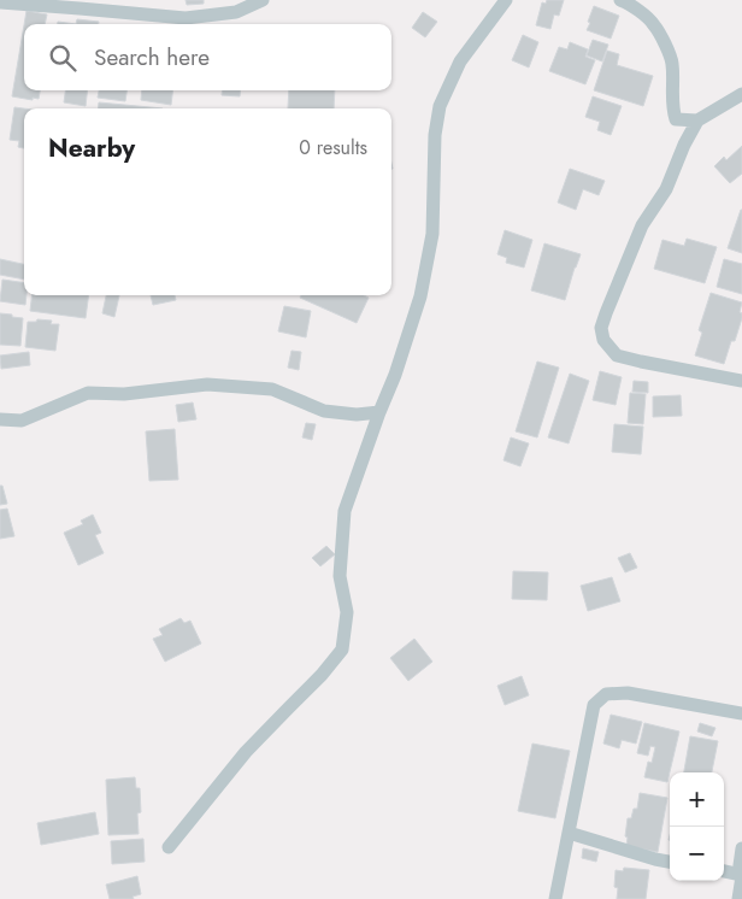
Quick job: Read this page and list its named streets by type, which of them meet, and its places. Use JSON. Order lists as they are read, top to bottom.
{
  "page": {
    "search": "Search here",
    "heading": ["Nearby", "0 results"],
    "map_buttons": ["+", "−"]
  }
}
